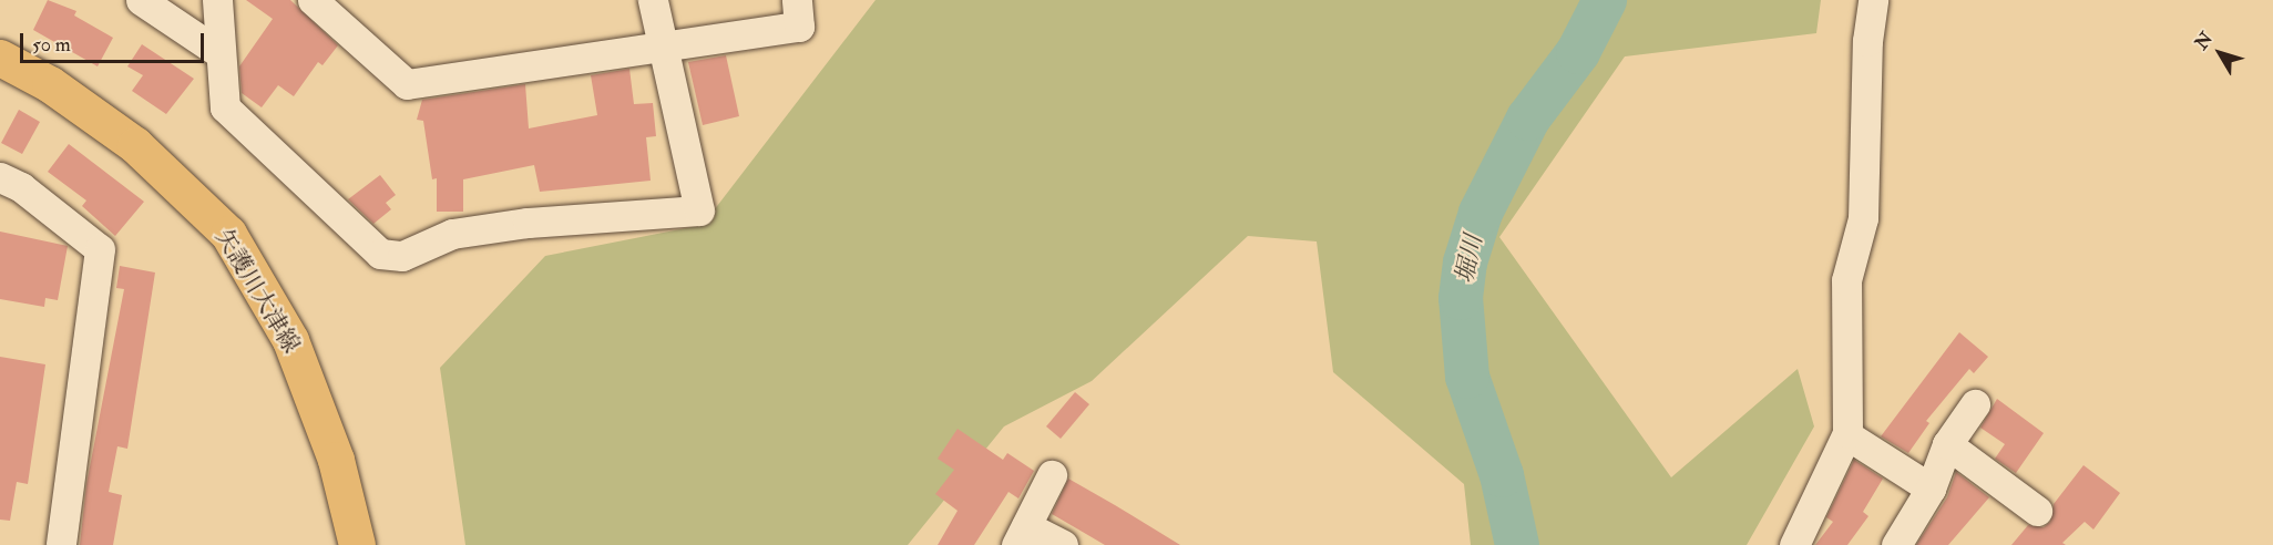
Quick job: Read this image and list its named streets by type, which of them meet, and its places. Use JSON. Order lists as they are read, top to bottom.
{
  "streets": {
    "main road": ["矢護川大津線"]
  },
  "water": ["堀川"],
  "scale_bar": "50 m",
  "north": "top left"
}
